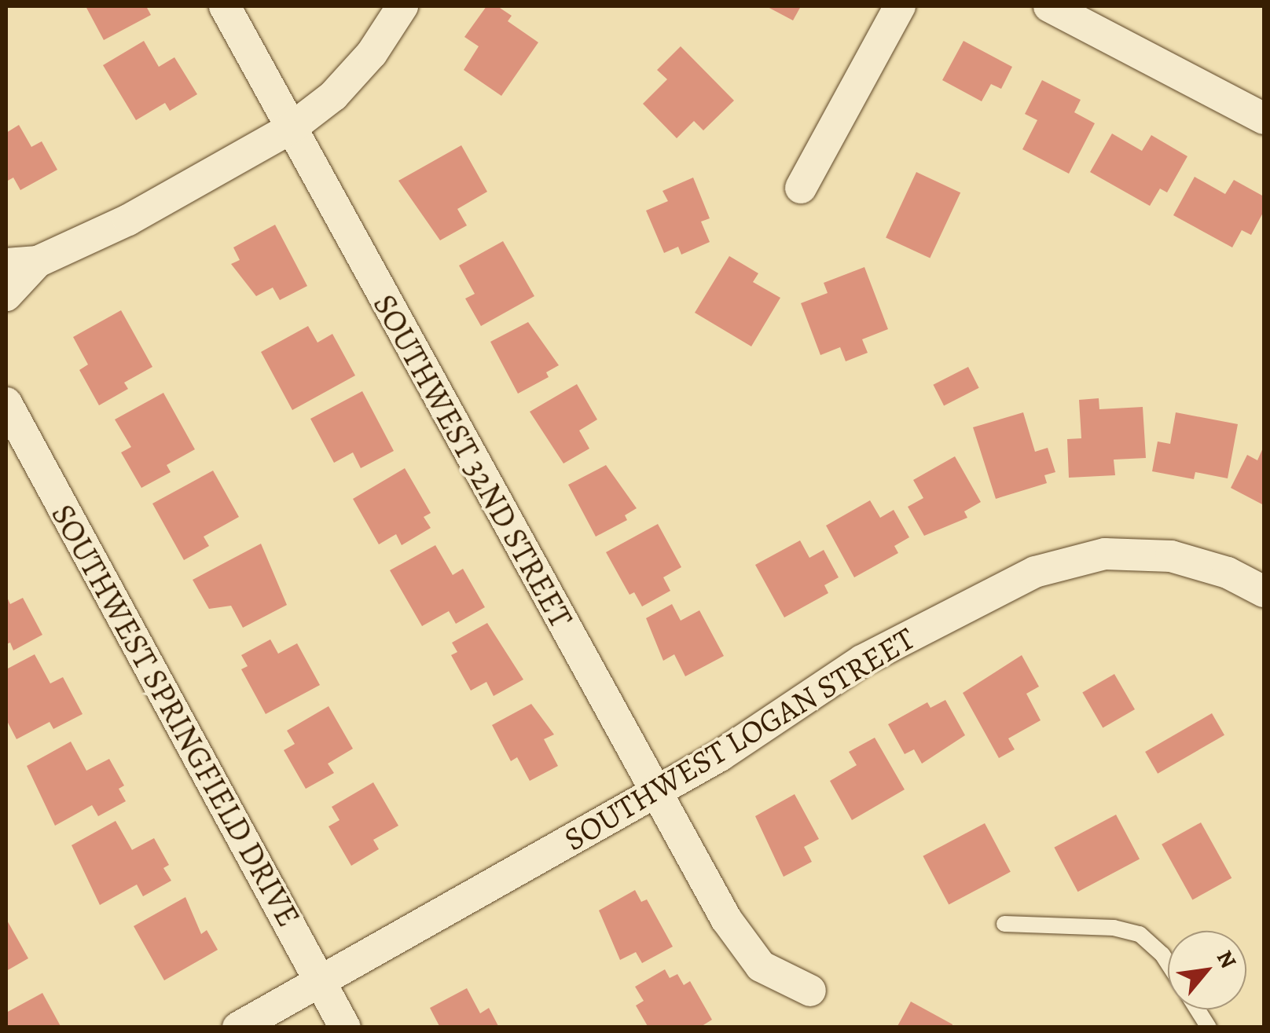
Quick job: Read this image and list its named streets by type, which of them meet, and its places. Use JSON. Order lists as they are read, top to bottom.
{
  "streets": {
    "street": ["SOUTHWEST 32ND STREET", "SOUTHWEST SPRINGFIELD DRIVE", "SOUTHWEST LOGAN STREET"]
  },
  "crossings": [
    ["SOUTHWEST 32ND STREET", "SOUTHWEST LOGAN STREET"],
    ["SOUTHWEST SPRINGFIELD DRIVE", "SOUTHWEST LOGAN STREET"]
  ],
  "north": "top right"
}
